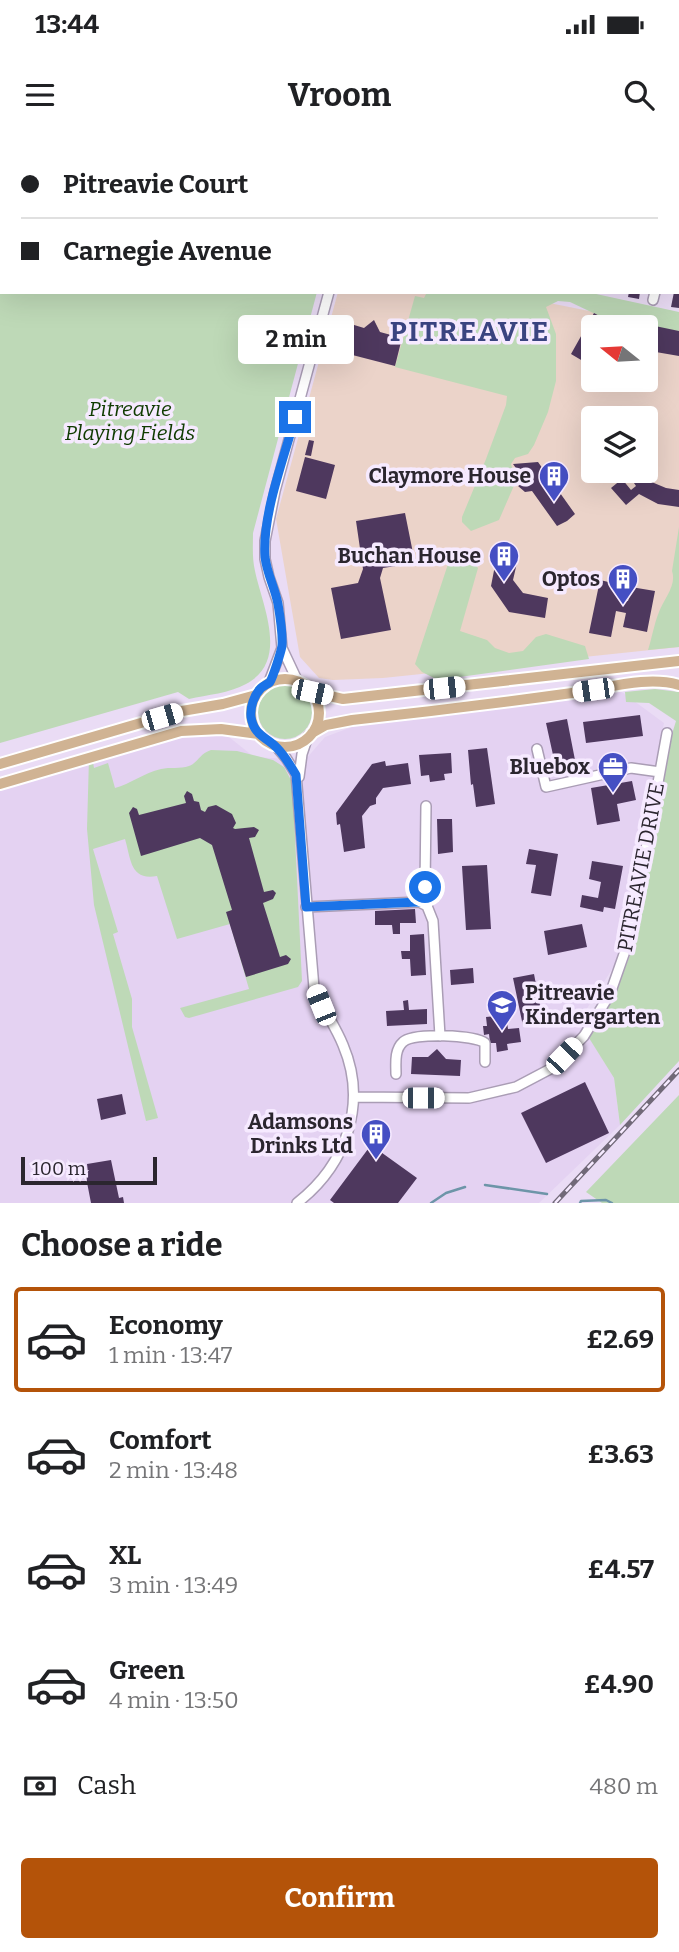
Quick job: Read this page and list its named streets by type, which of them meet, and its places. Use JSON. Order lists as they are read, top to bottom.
{
  "streets": {
    "street": ["PITREAVIE DRIVE"]
  },
  "districts": ["PITREAVIE"],
  "parks": ["Pitreavie Playing Fields"],
  "places": {
    "building": [
      "Claymore House",
      "Buchan House",
      "Optos",
      "Adamsons Drinks Ltd"
    ],
    "office": ["Bluebox"],
    "school or university": ["Pitreavie Kindergarten"]
  },
  "scale_bar": "100 m",
  "north": "left",
  "page": {
    "status": "13:44",
    "header": "Vroom",
    "banner": ["Pitreavie Court", "Carnegie Avenue"],
    "bubble": "2 min",
    "scale": "100 m",
    "heading": "Choose a ride",
    "list": [
      {
        "name": "Economy",
        "note": "1 min · 13:47",
        "value": "£2.69"
      },
      {
        "name": "Comfort",
        "note": "2 min · 13:48",
        "value": "£3.63"
      },
      {
        "name": "XL",
        "note": "3 min · 13:49",
        "value": "£4.57"
      },
      {
        "name": "Green",
        "note": "4 min · 13:50",
        "value": "£4.90"
      }
    ],
    "pay": ["Cash", "480 m"],
    "buttons": "Confirm"
  }
}
